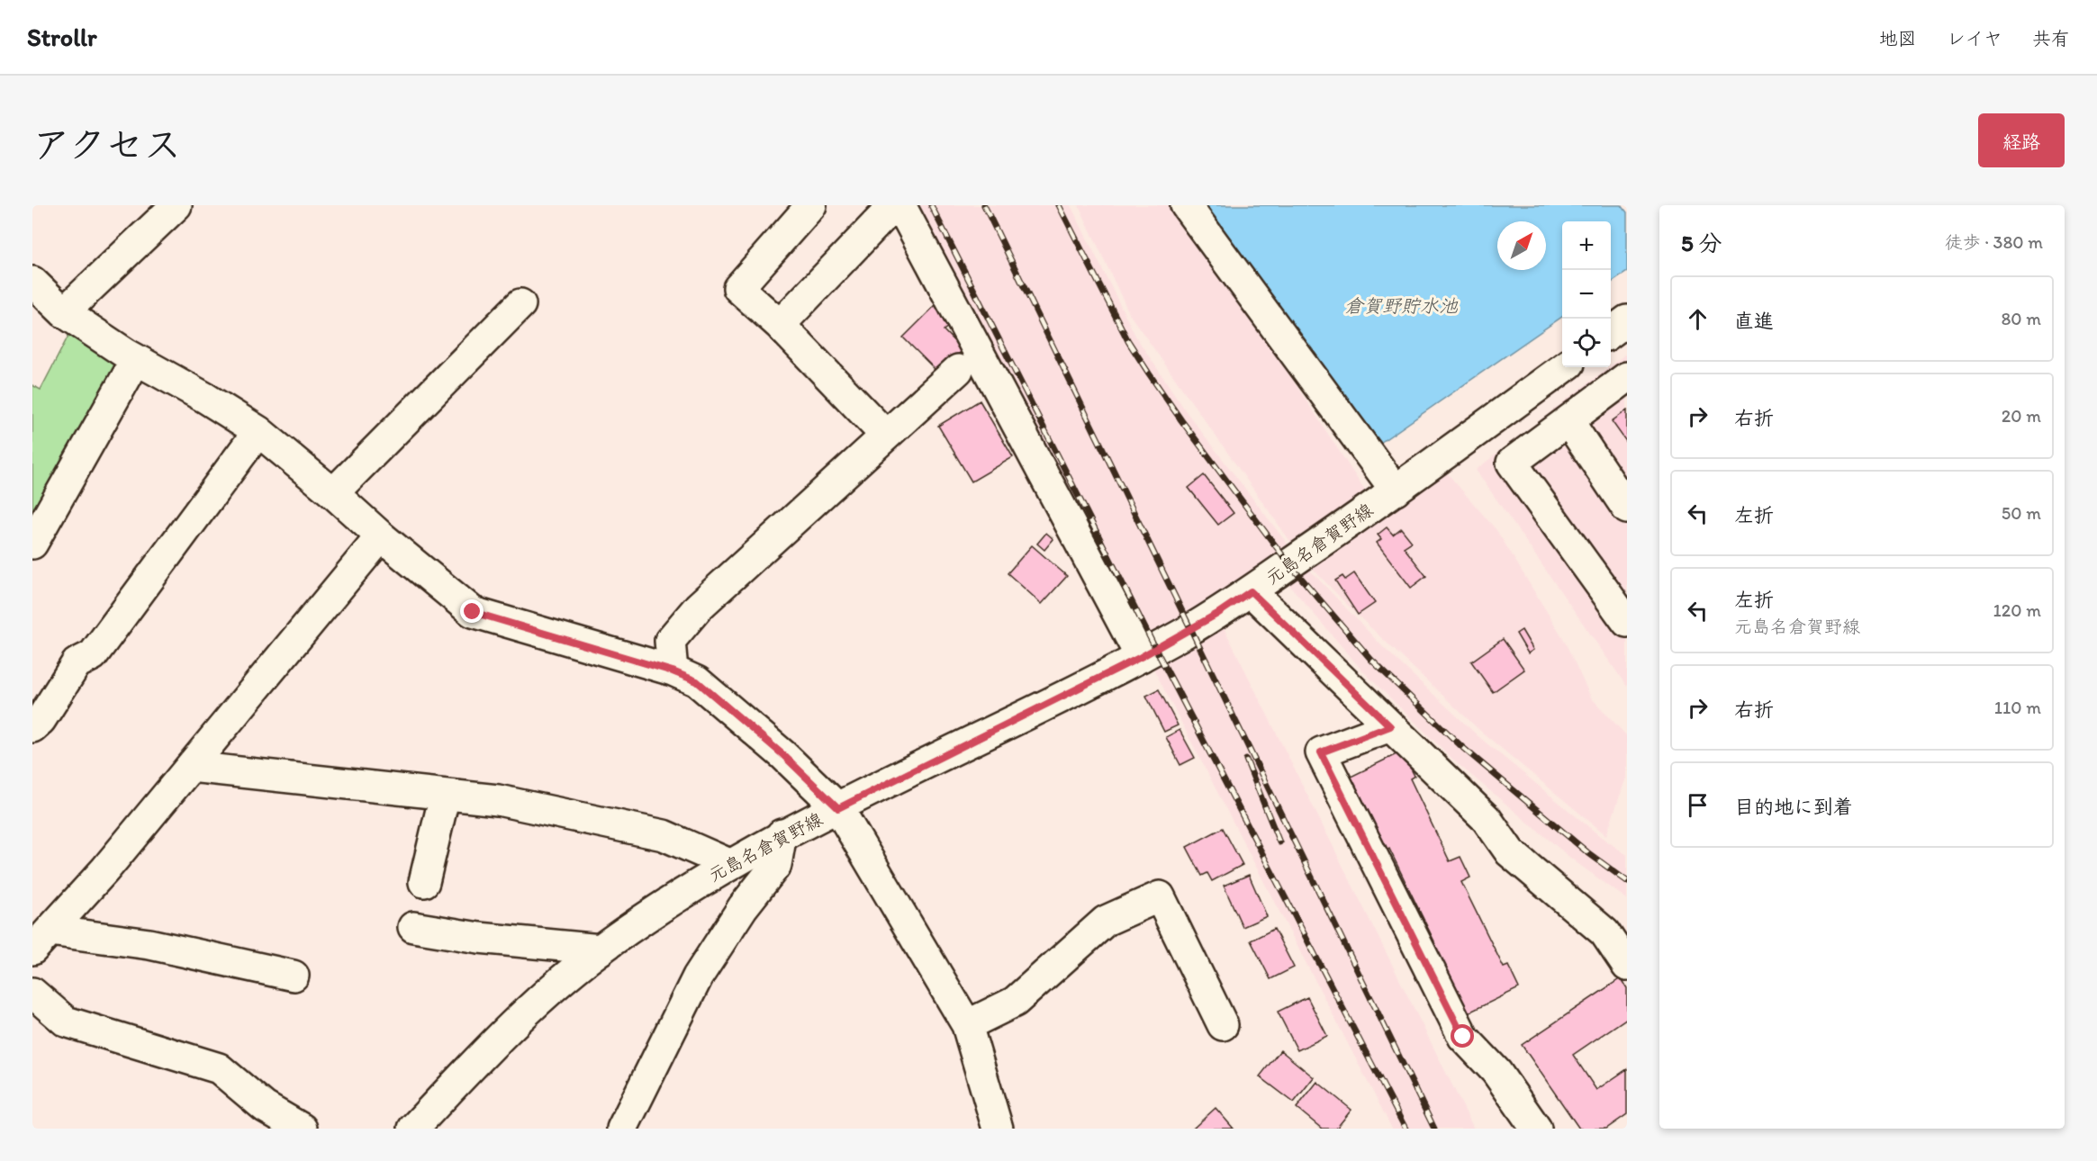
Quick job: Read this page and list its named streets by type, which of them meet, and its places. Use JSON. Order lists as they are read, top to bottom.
{
  "streets": {
    "street": ["元島名倉賀野線"]
  },
  "water": ["倉賀野貯水池"],
  "north": "top right",
  "page": {
    "header": "Strollr",
    "nav": ["地図", "レイヤ", "共有"],
    "title": "アクセス",
    "buttons": "経路",
    "heading": ["5 分", "徒歩 · 380 m"],
    "map_buttons": ["+", "−"],
    "list": [
      ["直進", "80 m"],
      ["右折", "20 m"],
      ["左折", "50 m"],
      ["左折", "元島名倉賀野線", "120 m"],
      ["右折", "110 m"],
      "目的地に到着"
    ]
  }
}
